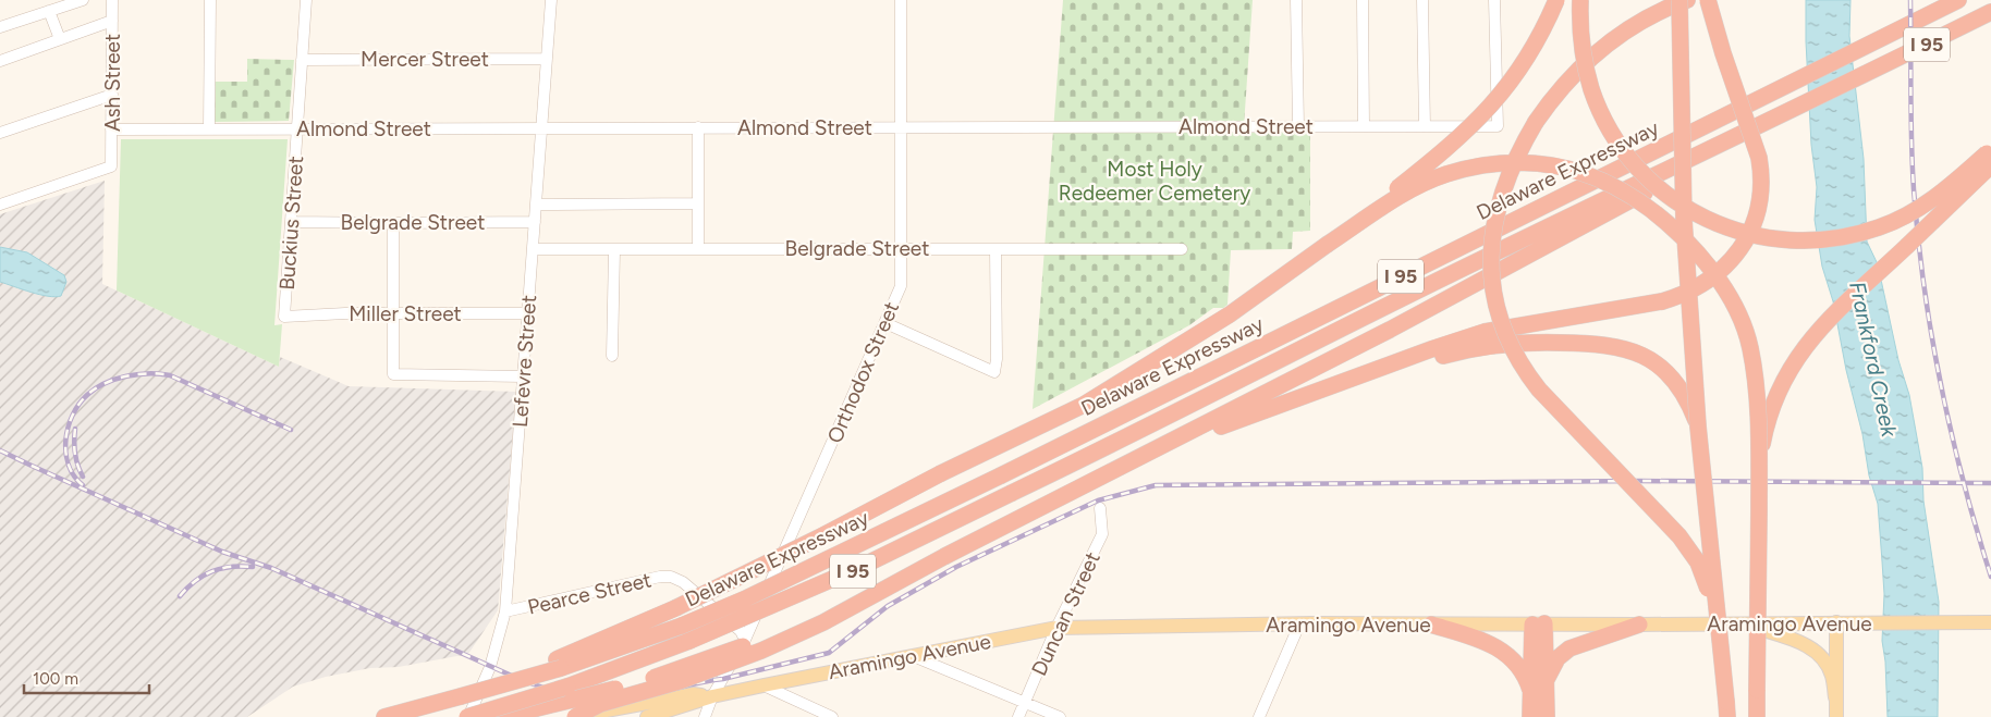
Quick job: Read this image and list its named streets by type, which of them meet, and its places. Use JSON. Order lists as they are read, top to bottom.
{
  "streets": {
    "highway": ["I 95", "Delaware Expressway"],
    "main road": ["Aramingo Avenue"],
    "street": [
      "Mercer Street",
      "Ash Street",
      "Almond Street",
      "Belgrade Street",
      "Buckius Street",
      "Miller Street",
      "Lefevre Street",
      "Orthodox Street",
      "Pearce Street",
      "Duncan Street"
    ]
  },
  "crossings": [
    ["Mercer Street", "Buckius Street"],
    ["Mercer Street", "Lefevre Street"],
    ["Ash Street", "Almond Street"],
    ["Almond Street", "Buckius Street"],
    ["Almond Street", "Lefevre Street"],
    ["Almond Street", "Orthodox Street"],
    ["Delaware Expressway", "Lefevre Street"],
    ["Belgrade Street", "Buckius Street"],
    ["Belgrade Street", "Lefevre Street"],
    ["Belgrade Street", "Orthodox Street"],
    ["Buckius Street", "Miller Street"],
    ["Miller Street", "Lefevre Street"],
    ["Lefevre Street", "Pearce Street"],
    ["Orthodox Street", "Pearce Street"],
    ["Orthodox Street", "Aramingo Avenue"],
    ["Duncan Street", "Aramingo Avenue"]
  ],
  "water": ["Frankford Creek"],
  "parks": ["Most Holy Redeemer Cemetery"],
  "scale_bar": "100 m"
}
